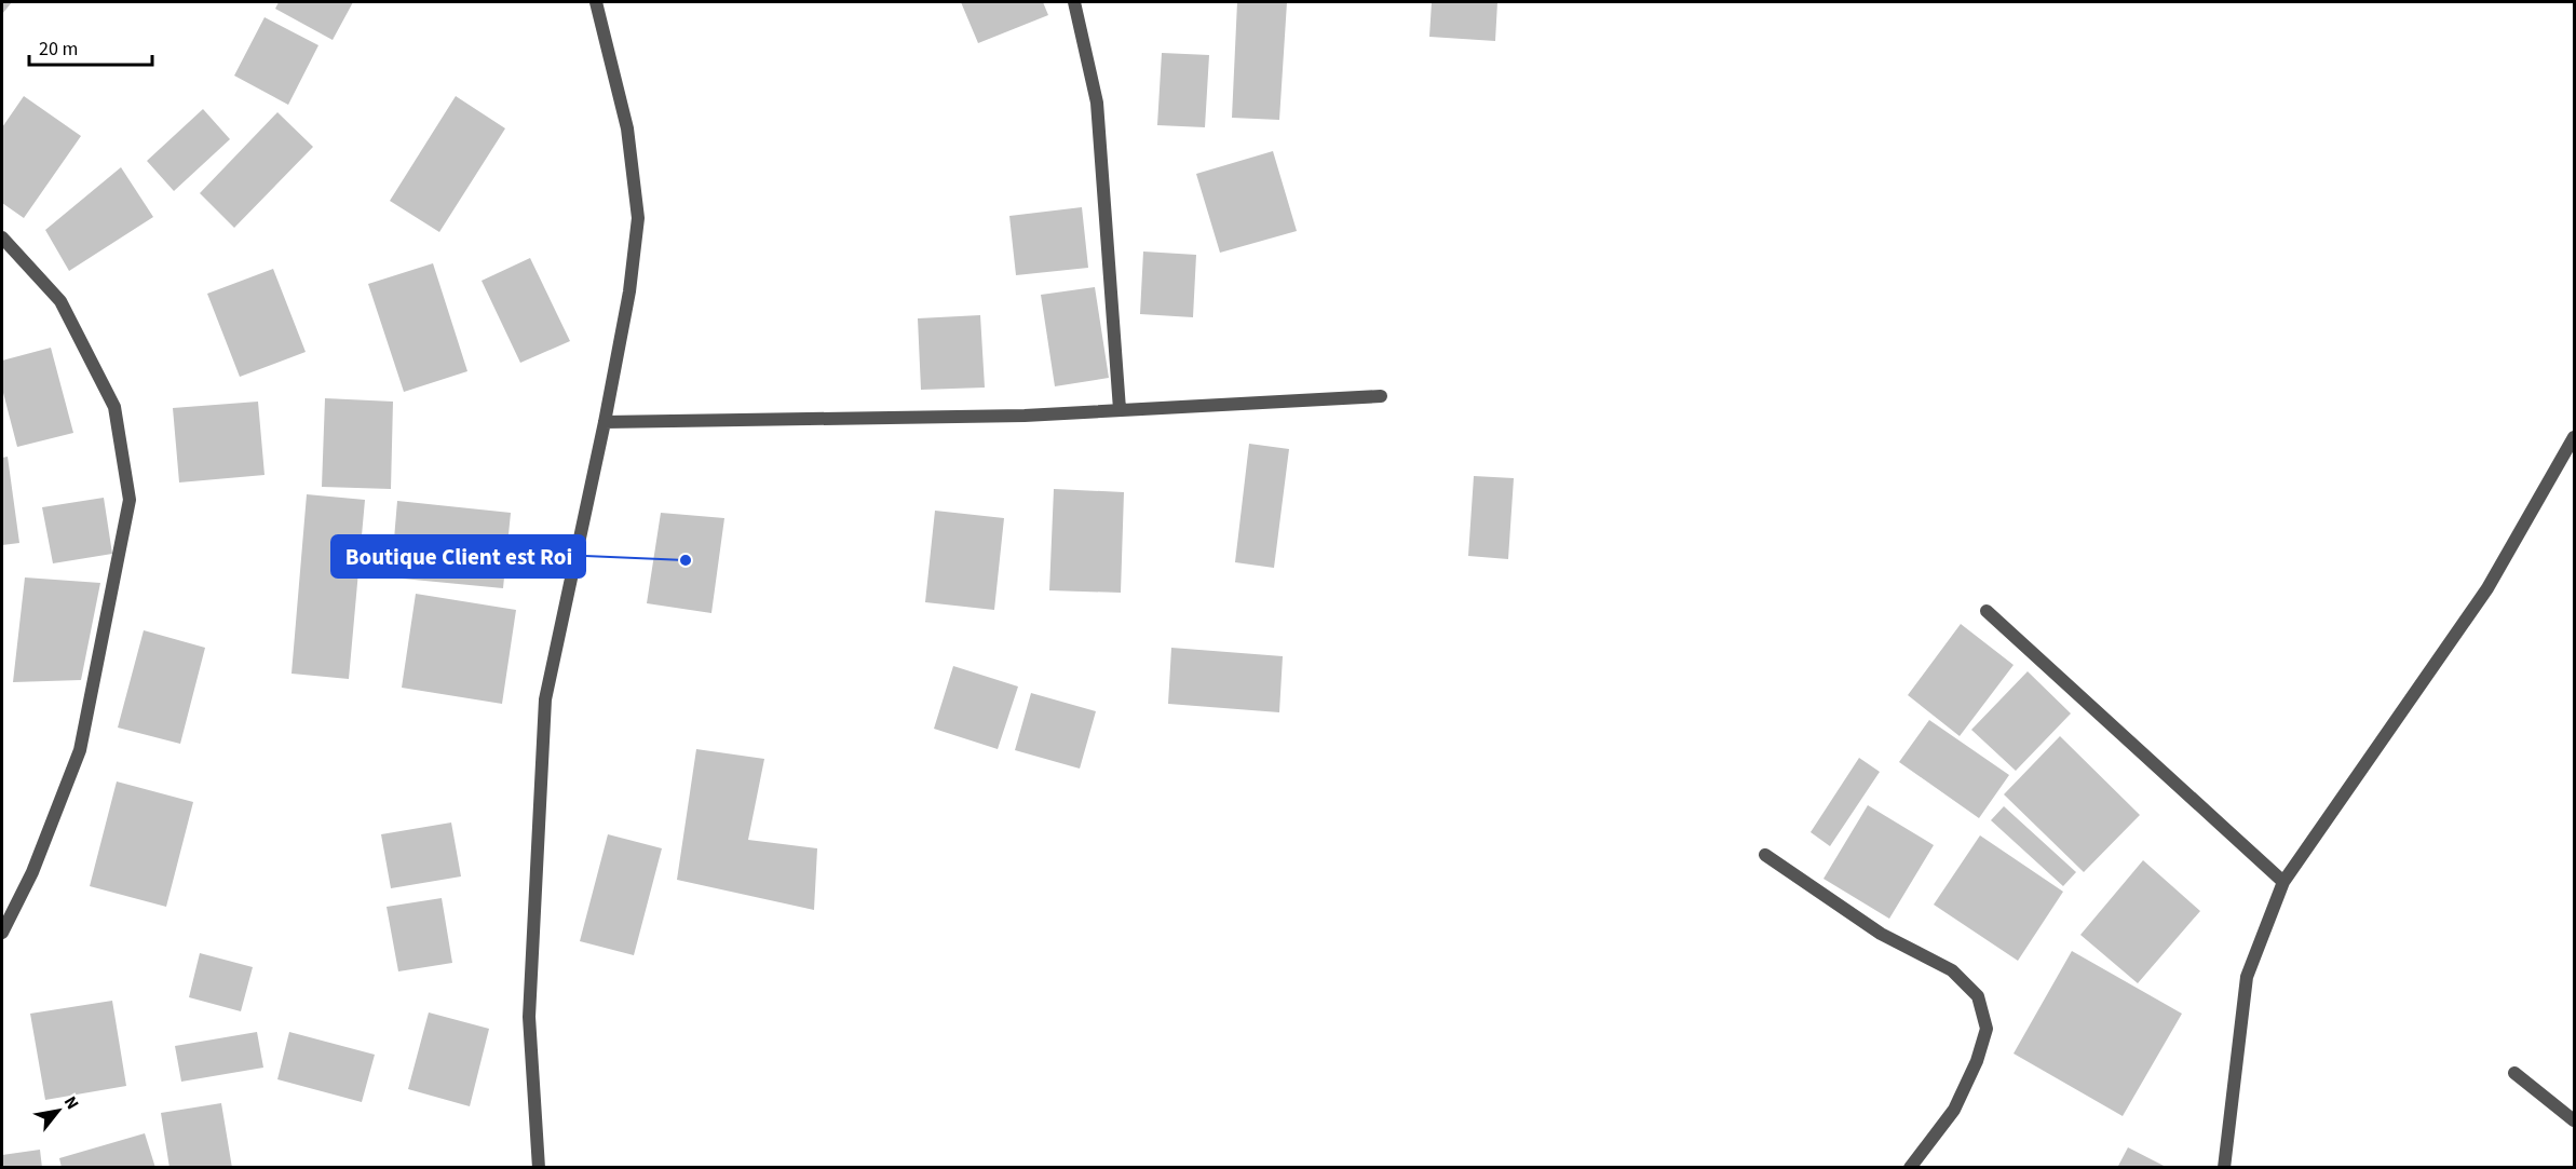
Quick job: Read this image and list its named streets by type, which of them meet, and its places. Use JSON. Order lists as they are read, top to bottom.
{
  "places": ["Boutique Client est Roi"],
  "scale_bar": "20 m",
  "north": "top right"
}
